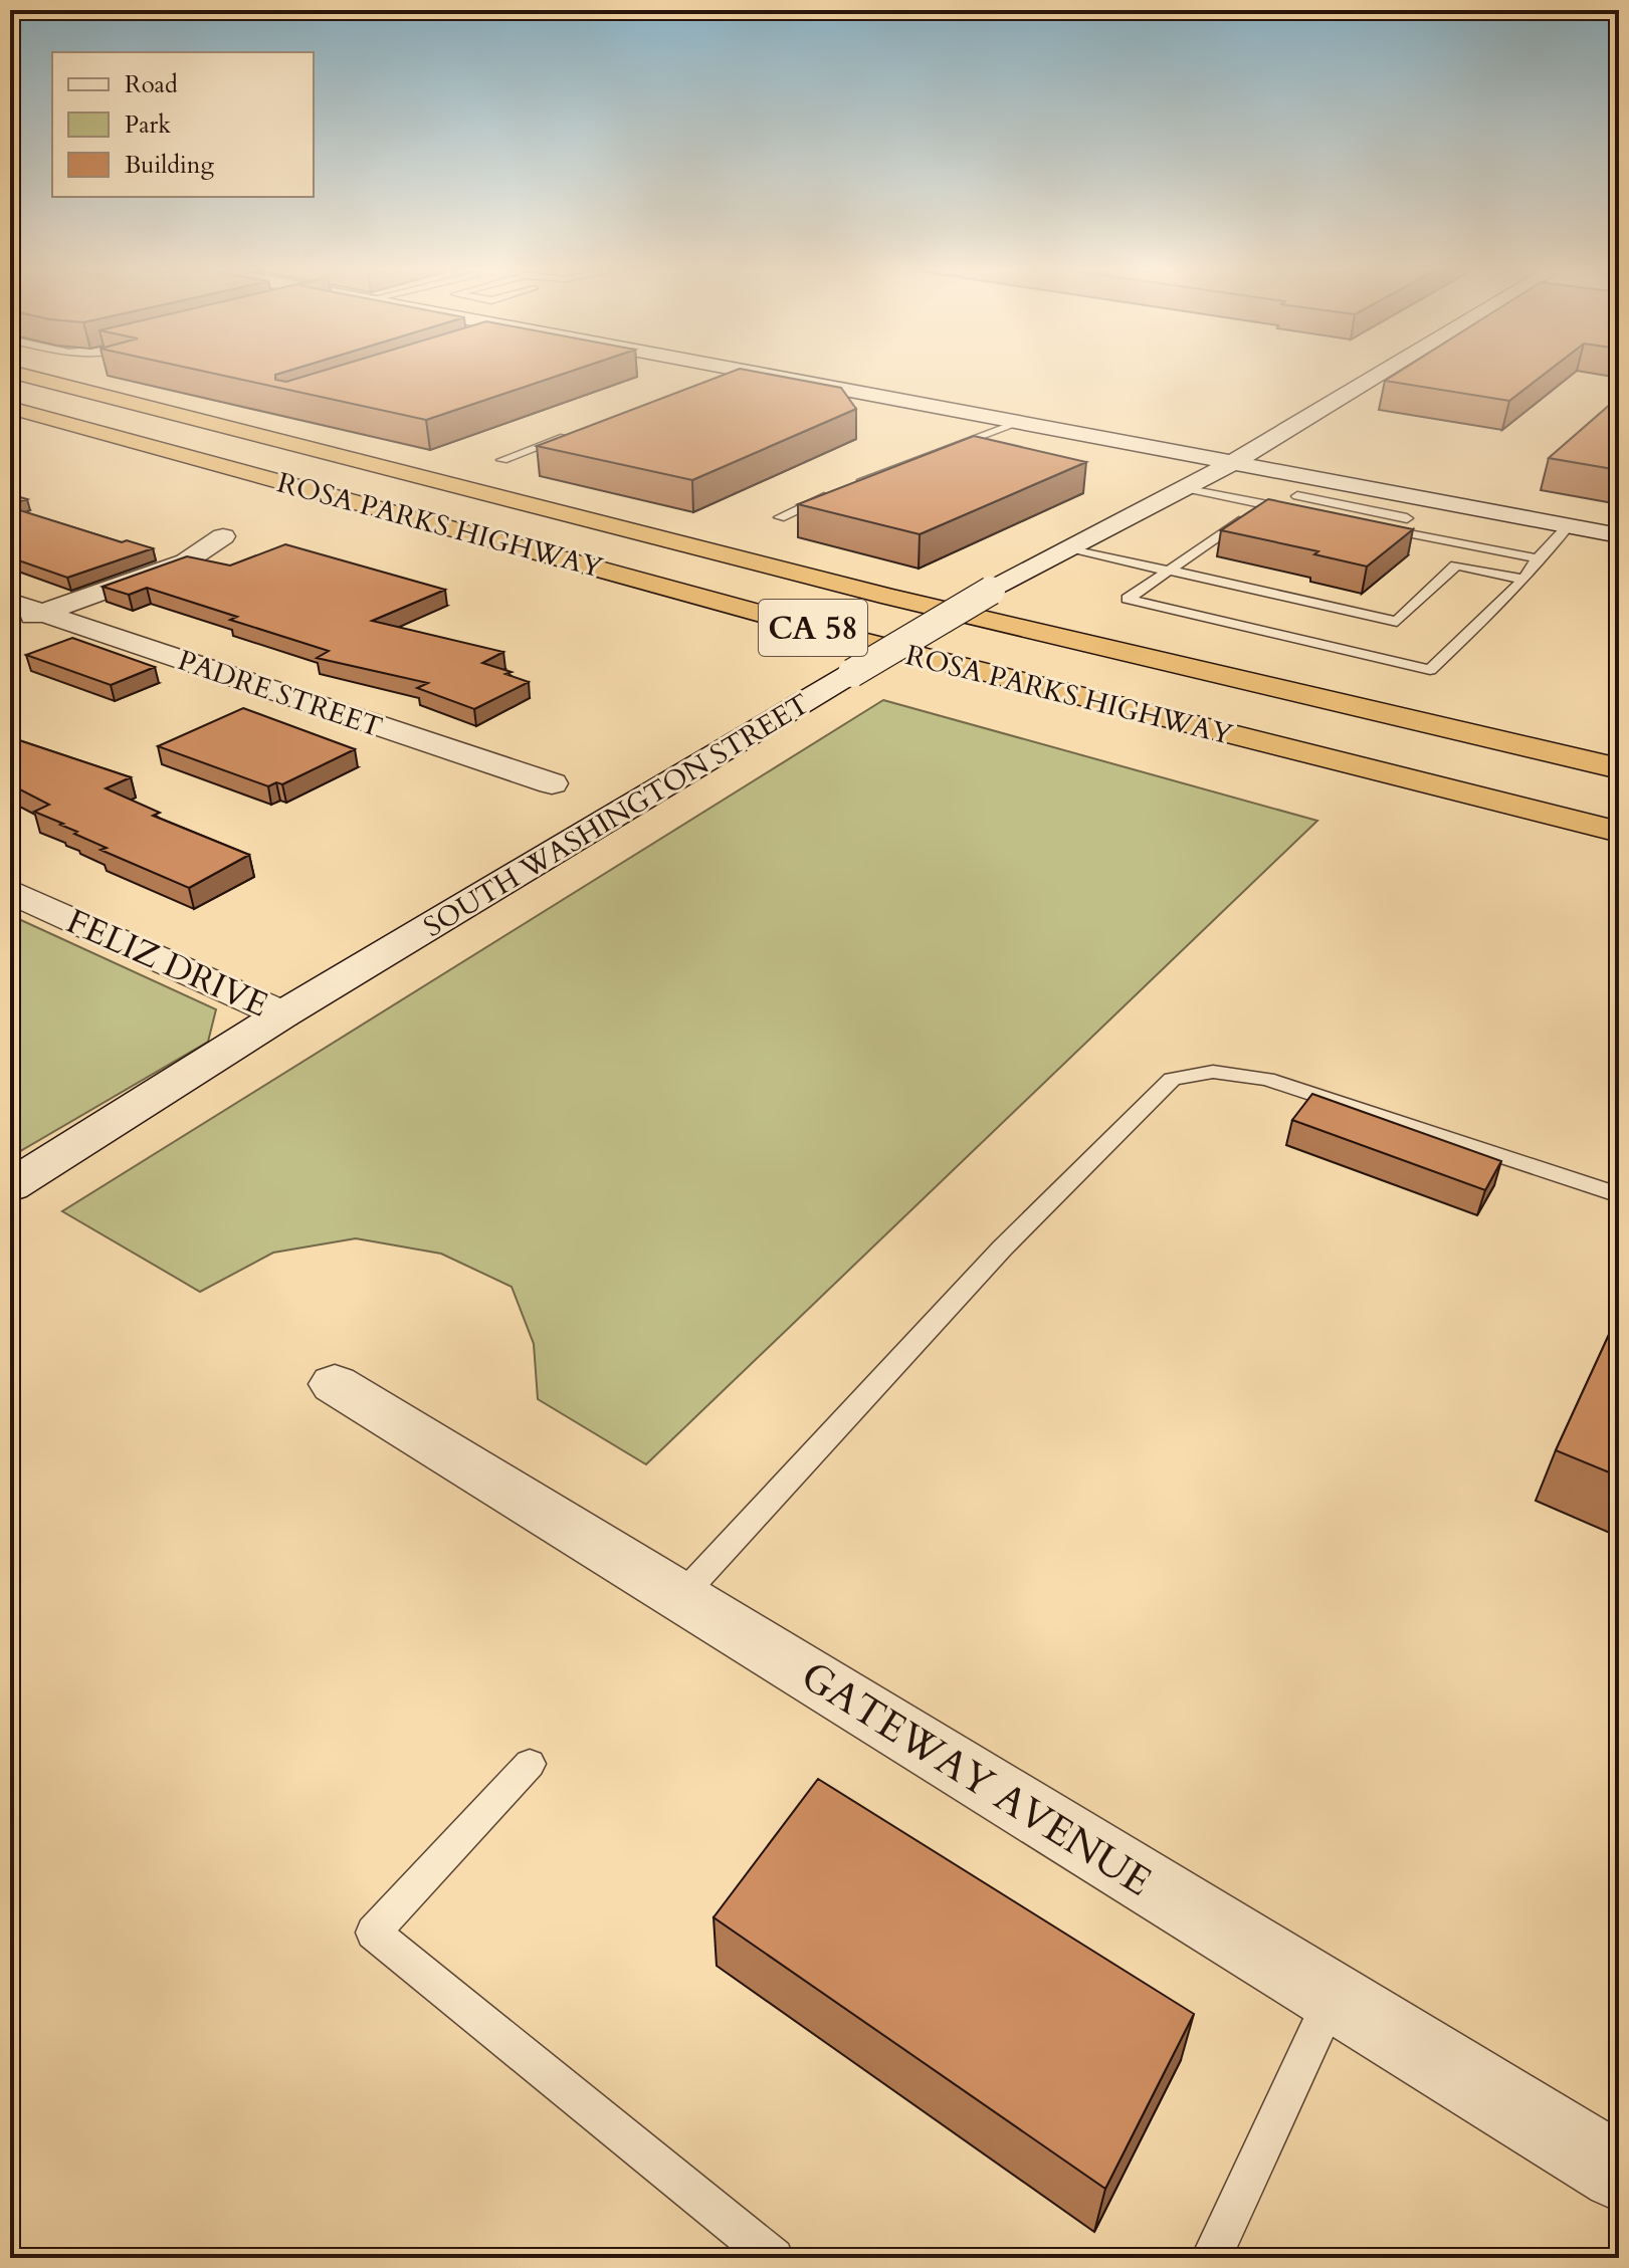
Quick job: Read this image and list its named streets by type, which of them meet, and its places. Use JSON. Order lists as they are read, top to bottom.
{
  "streets": {
    "highway": ["ROSA PARKS HIGHWAY", "CA 58"],
    "street": [
      "PADRE STREET",
      "SOUTH WASHINGTON STREET",
      "FELIZ DRIVE",
      "GATEWAY AVENUE"
    ]
  },
  "crossings": [
    ["SOUTH WASHINGTON STREET", "FELIZ DRIVE"]
  ],
  "legend": ["Road", "Park", "Building"]
}
